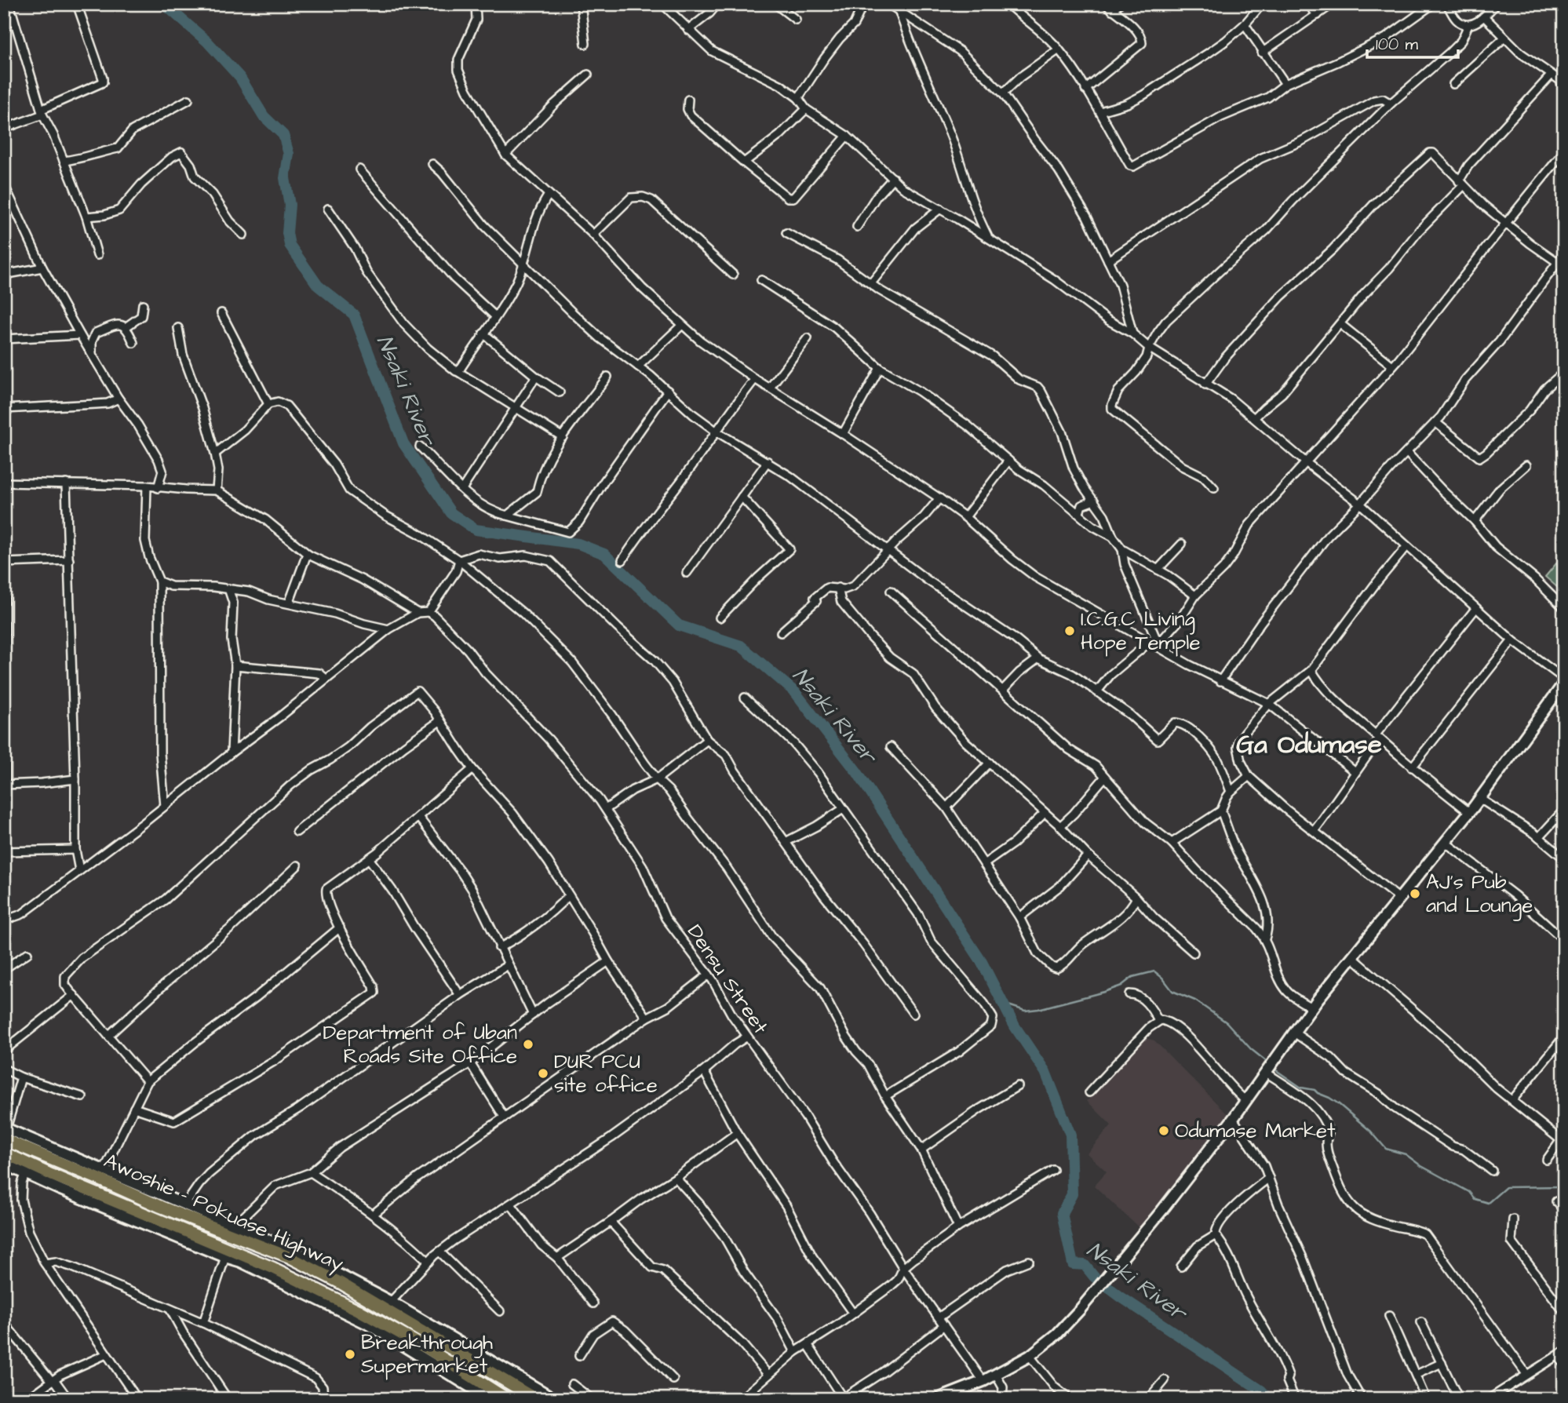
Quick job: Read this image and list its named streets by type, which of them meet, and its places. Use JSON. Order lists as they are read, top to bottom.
{
  "streets": {
    "main road": ["Awoshie - Pokuase Highway"],
    "street": ["Densu Street"]
  },
  "districts": ["Ga Odumase"],
  "water": ["Nsaki River"],
  "places": [
    "I.C.G.C Living Hope Temple",
    "AJ's Pub and Lounge",
    "Department of Uban Roads Site Office",
    "DUR PCU site office",
    "Odumase Market",
    "Breakthrough Supermarket"
  ],
  "scale_bar": "100 m"
}
